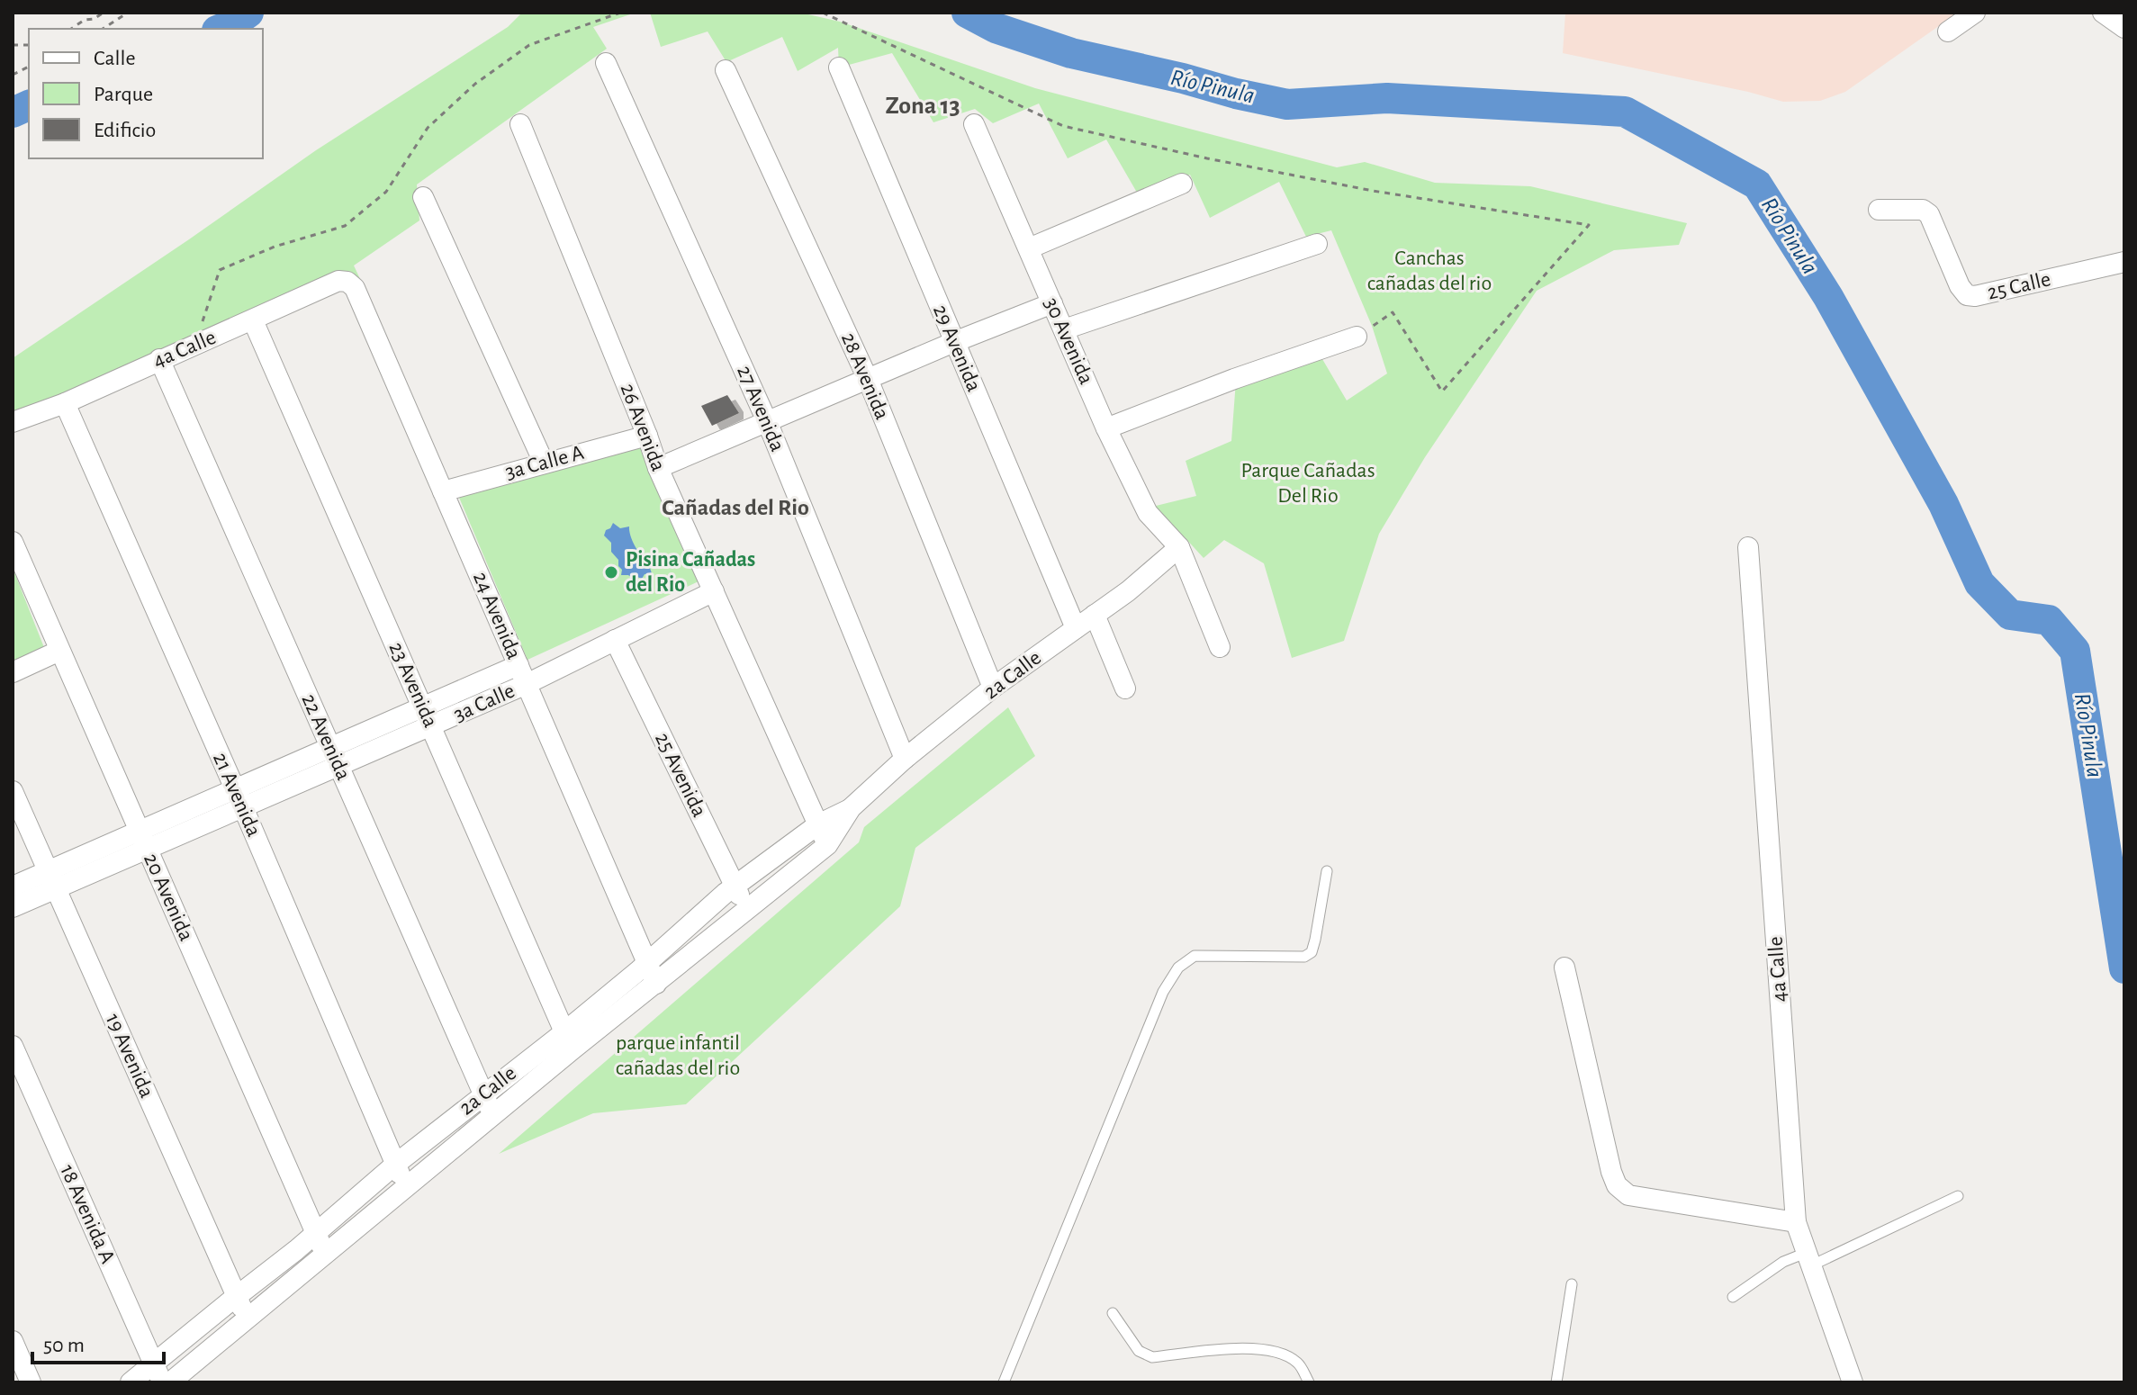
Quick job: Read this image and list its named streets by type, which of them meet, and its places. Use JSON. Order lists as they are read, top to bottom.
{
  "streets": {
    "street": [
      "25 Calle",
      "30 Avenida",
      "29 Avenida",
      "4a Calle",
      "28 Avenida",
      "27 Avenida",
      "26 Avenida",
      "3a Calle A",
      "24 Avenida",
      "2a Calle",
      "23 Avenida",
      "3a Calle",
      "22 Avenida",
      "25 Avenida",
      "21 Avenida",
      "20 Avenida",
      "19 Avenida",
      "18 Avenida A"
    ]
  },
  "crossings": [
    ["30 Avenida", "2a Calle"],
    ["29 Avenida", "2a Calle"],
    ["4a Calle", "24 Avenida"],
    ["4a Calle", "23 Avenida"],
    ["4a Calle", "22 Avenida"],
    ["4a Calle", "21 Avenida"],
    ["28 Avenida", "2a Calle"],
    ["27 Avenida", "2a Calle"],
    ["26 Avenida", "3a Calle A"],
    ["26 Avenida", "2a Calle"],
    ["26 Avenida", "3a Calle"],
    ["3a Calle A", "24 Avenida"],
    ["24 Avenida", "2a Calle"],
    ["24 Avenida", "3a Calle"],
    ["2a Calle", "23 Avenida"],
    ["2a Calle", "22 Avenida"],
    ["2a Calle", "25 Avenida"],
    ["2a Calle", "21 Avenida"],
    ["2a Calle", "20 Avenida"],
    ["2a Calle", "19 Avenida"],
    ["2a Calle", "18 Avenida A"],
    ["23 Avenida", "3a Calle"],
    ["3a Calle", "22 Avenida"],
    ["3a Calle", "25 Avenida"],
    ["3a Calle", "21 Avenida"],
    ["3a Calle", "20 Avenida"],
    ["3a Calle", "19 Avenida"]
  ],
  "districts": ["Zona 13", "Cañadas del Rio"],
  "water": ["Río Pinula"],
  "parks": ["Canchas cañadas del rio", "Parque Cañadas Del Rio", "parque infantil cañadas del rio"],
  "places": ["Pisina Cañadas del Rio"],
  "legend": ["Calle", "Parque", "Edificio"],
  "scale_bar": "50 m"
}
